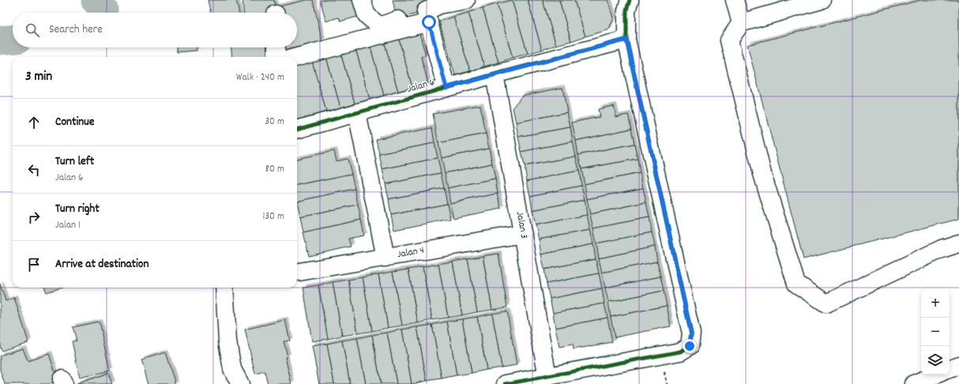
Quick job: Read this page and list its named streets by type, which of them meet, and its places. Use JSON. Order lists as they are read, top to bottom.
{
  "streets": {
    "main road": ["Jalan 6", "Jalan 3", "Jalan 4"]
  },
  "crossings": [
    ["Jalan 6", "Jalan 3"],
    ["Jalan 3", "Jalan 4"]
  ],
  "page": {
    "search": "Search here",
    "heading": ["3 min", "Walk · 240 m"],
    "list": [
      ["Continue", "30 m"],
      ["Turn left", "Jalan 6", "80 m"],
      ["Turn right", "Jalan 1", "130 m"],
      "Arrive at destination"
    ],
    "map_buttons": ["+", "−"]
  }
}
